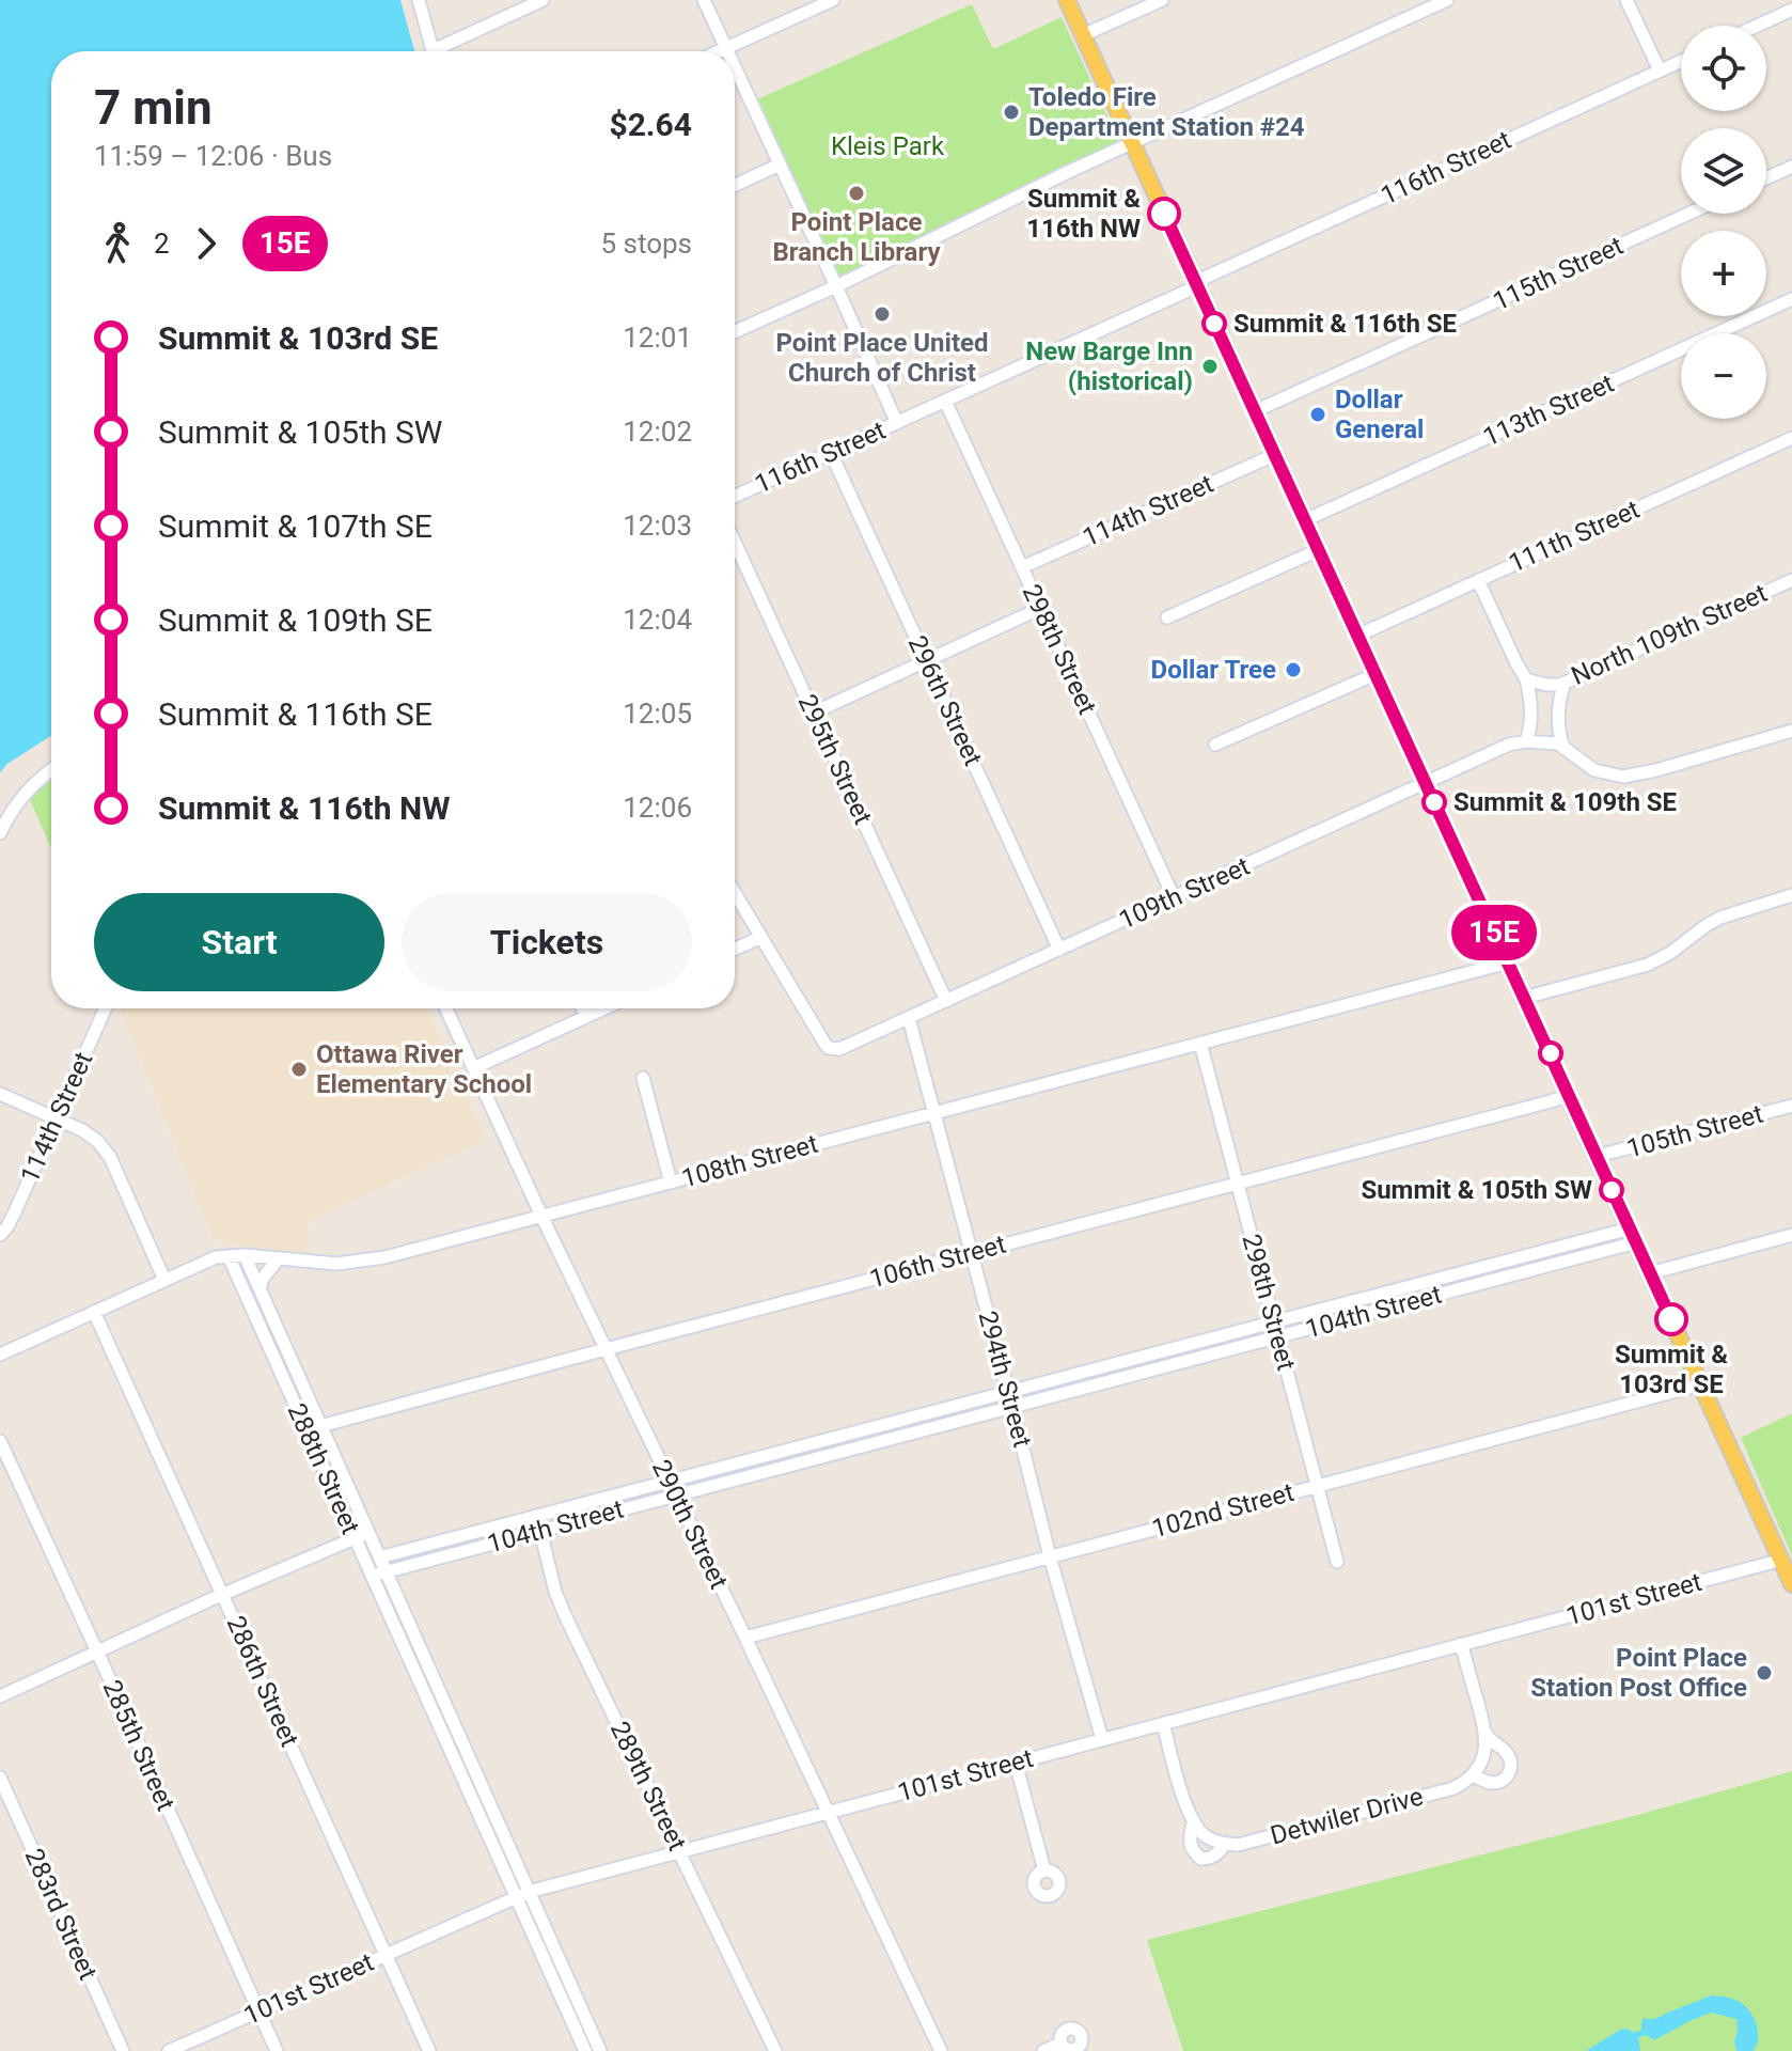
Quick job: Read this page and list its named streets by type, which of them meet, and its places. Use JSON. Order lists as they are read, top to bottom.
{
  "streets": {
    "street": [
      "116th Street",
      "115th Street",
      "113th Street",
      "114th Street",
      "111th Street",
      "North 109th Street",
      "298th Street",
      "296th Street",
      "295th Street",
      "109th Street",
      "105th Street",
      "108th Street",
      "106th Street",
      "104th Street",
      "294th Street",
      "288th Street",
      "102nd Street",
      "290th Street",
      "101st Street",
      "286th Street",
      "285th Street",
      "289th Street",
      "Detwiler Drive",
      "283rd Street"
    ]
  },
  "crossings": [
    ["116th Street", "298th Street"],
    ["116th Street", "296th Street"],
    ["114th Street", "298th Street"],
    ["298th Street", "109th Street"],
    ["298th Street", "108th Street"],
    ["298th Street", "106th Street"],
    ["298th Street", "104th Street"],
    ["298th Street", "102nd Street"],
    ["296th Street", "109th Street"],
    ["295th Street", "109th Street"],
    ["109th Street", "294th Street"],
    ["108th Street", "294th Street"],
    ["108th Street", "288th Street"],
    ["108th Street", "290th Street"],
    ["108th Street", "286th Street"],
    ["106th Street", "294th Street"],
    ["106th Street", "288th Street"],
    ["106th Street", "290th Street"],
    ["104th Street", "294th Street"],
    ["104th Street", "288th Street"],
    ["104th Street", "290th Street"],
    ["104th Street", "289th Street"],
    ["294th Street", "102nd Street"],
    ["294th Street", "101st Street"],
    ["288th Street", "101st Street"],
    ["102nd Street", "290th Street"],
    ["290th Street", "101st Street"],
    ["101st Street", "286th Street"],
    ["101st Street", "285th Street"],
    ["101st Street", "289th Street"]
  ],
  "parks": ["Kleis Park"],
  "places": [
    "Toledo Fire Department Station #24",
    "Point Place Branch Library",
    "Summit & 116th NW",
    "Point Place United Church of Christ",
    "Summit & 116th SE",
    "New Barge Inn (historical)",
    "Dollar General",
    "Dollar Tree",
    "Summit & 109th SE",
    "Ottawa River Elementary School",
    "Summit & 105th SW",
    "Summit & 103rd SE",
    "Point Place Station Post Office"
  ],
  "lines": ["bus line 15E"],
  "page": {
    "on_map": "15E",
    "map_buttons": ["+", "−"],
    "heading": ["7 min", "11:59 – 12:06 · Bus", "$2.64"],
    "legs": ["2", "15E", "5 stops"],
    "list": [
      {
        "name": "Summit & 103rd SE",
        "value": "12:01"
      },
      {
        "name": "Summit & 105th SW",
        "value": "12:02"
      },
      {
        "name": "Summit & 107th SE",
        "value": "12:03"
      },
      {
        "name": "Summit & 109th SE",
        "value": "12:04"
      },
      {
        "name": "Summit & 116th SE",
        "value": "12:05"
      },
      {
        "name": "Summit & 116th NW",
        "value": "12:06"
      }
    ],
    "buttons": ["Start", "Tickets"]
  }
}
